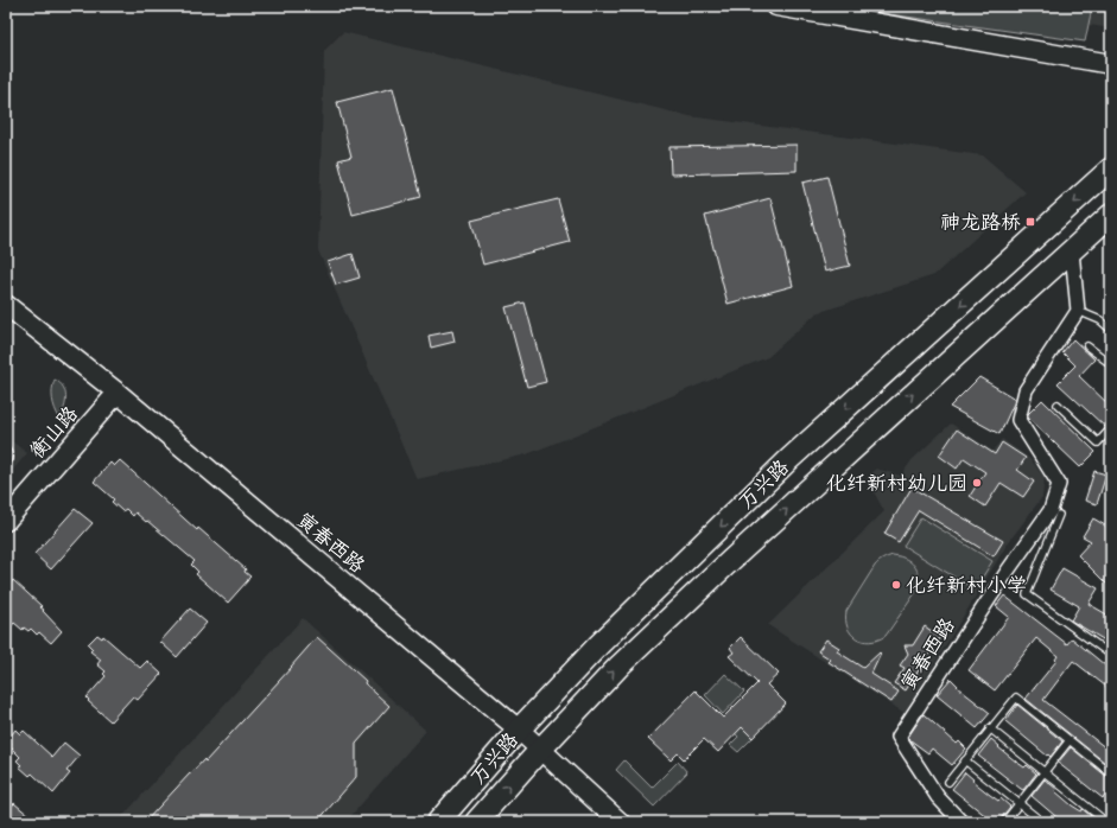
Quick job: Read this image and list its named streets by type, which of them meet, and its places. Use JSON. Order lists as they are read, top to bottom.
{
  "streets": {
    "main road": ["万兴路"],
    "street": ["衡山路", "寅春西路"]
  },
  "crossings": [
    ["衡山路", "寅春西路"],
    ["万兴路", "寅春西路"]
  ],
  "places": {
    "transit": ["神龙路桥"],
    "other": ["化纤新村幼儿园", "化纤新村小学"]
  }
}
